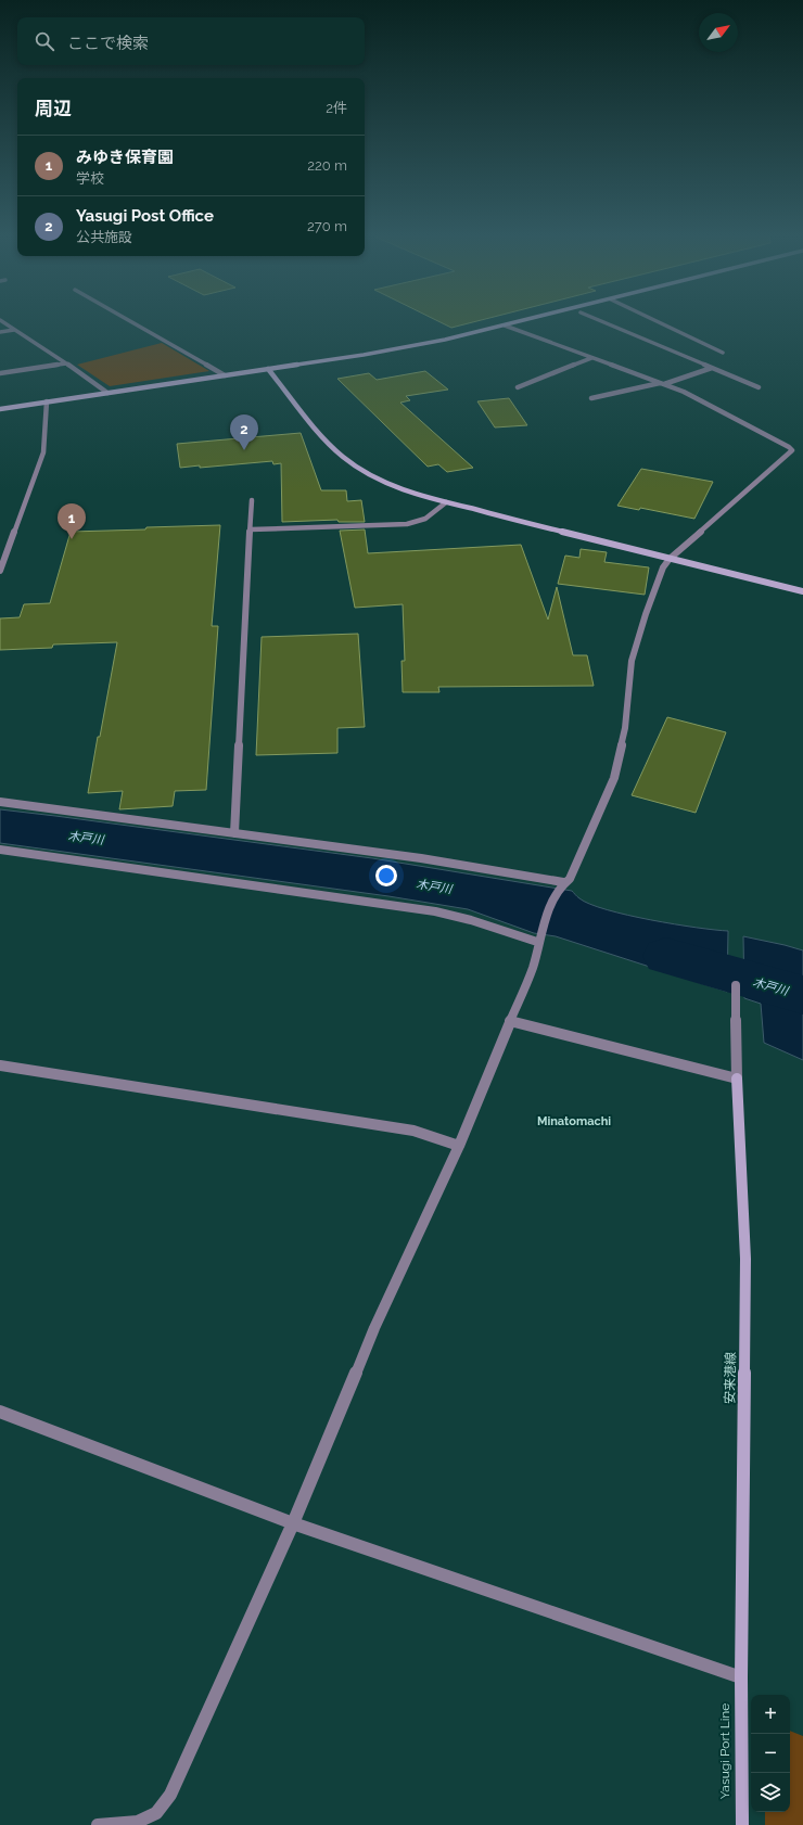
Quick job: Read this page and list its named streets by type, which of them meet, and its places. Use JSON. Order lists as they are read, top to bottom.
{
  "streets": {
    "street": ["安来港線", "Yasugi Port Line"]
  },
  "crossings": [
    ["安来港線", "Yasugi Port Line"]
  ],
  "districts": ["Minatomachi"],
  "water": ["木戸川"],
  "north": "top right",
  "page": {
    "search": "ここで検索",
    "heading": ["周辺", "2件"],
    "list": [
      {
        "mark": "1",
        "name": "みゆき保育園",
        "note": "学校",
        "value": "220 m"
      },
      {
        "mark": "2",
        "name": "Yasugi Post Office",
        "note": "公共施設",
        "value": "270 m"
      }
    ],
    "pins": ["2", "1"],
    "map_buttons": ["+", "−"]
  }
}
